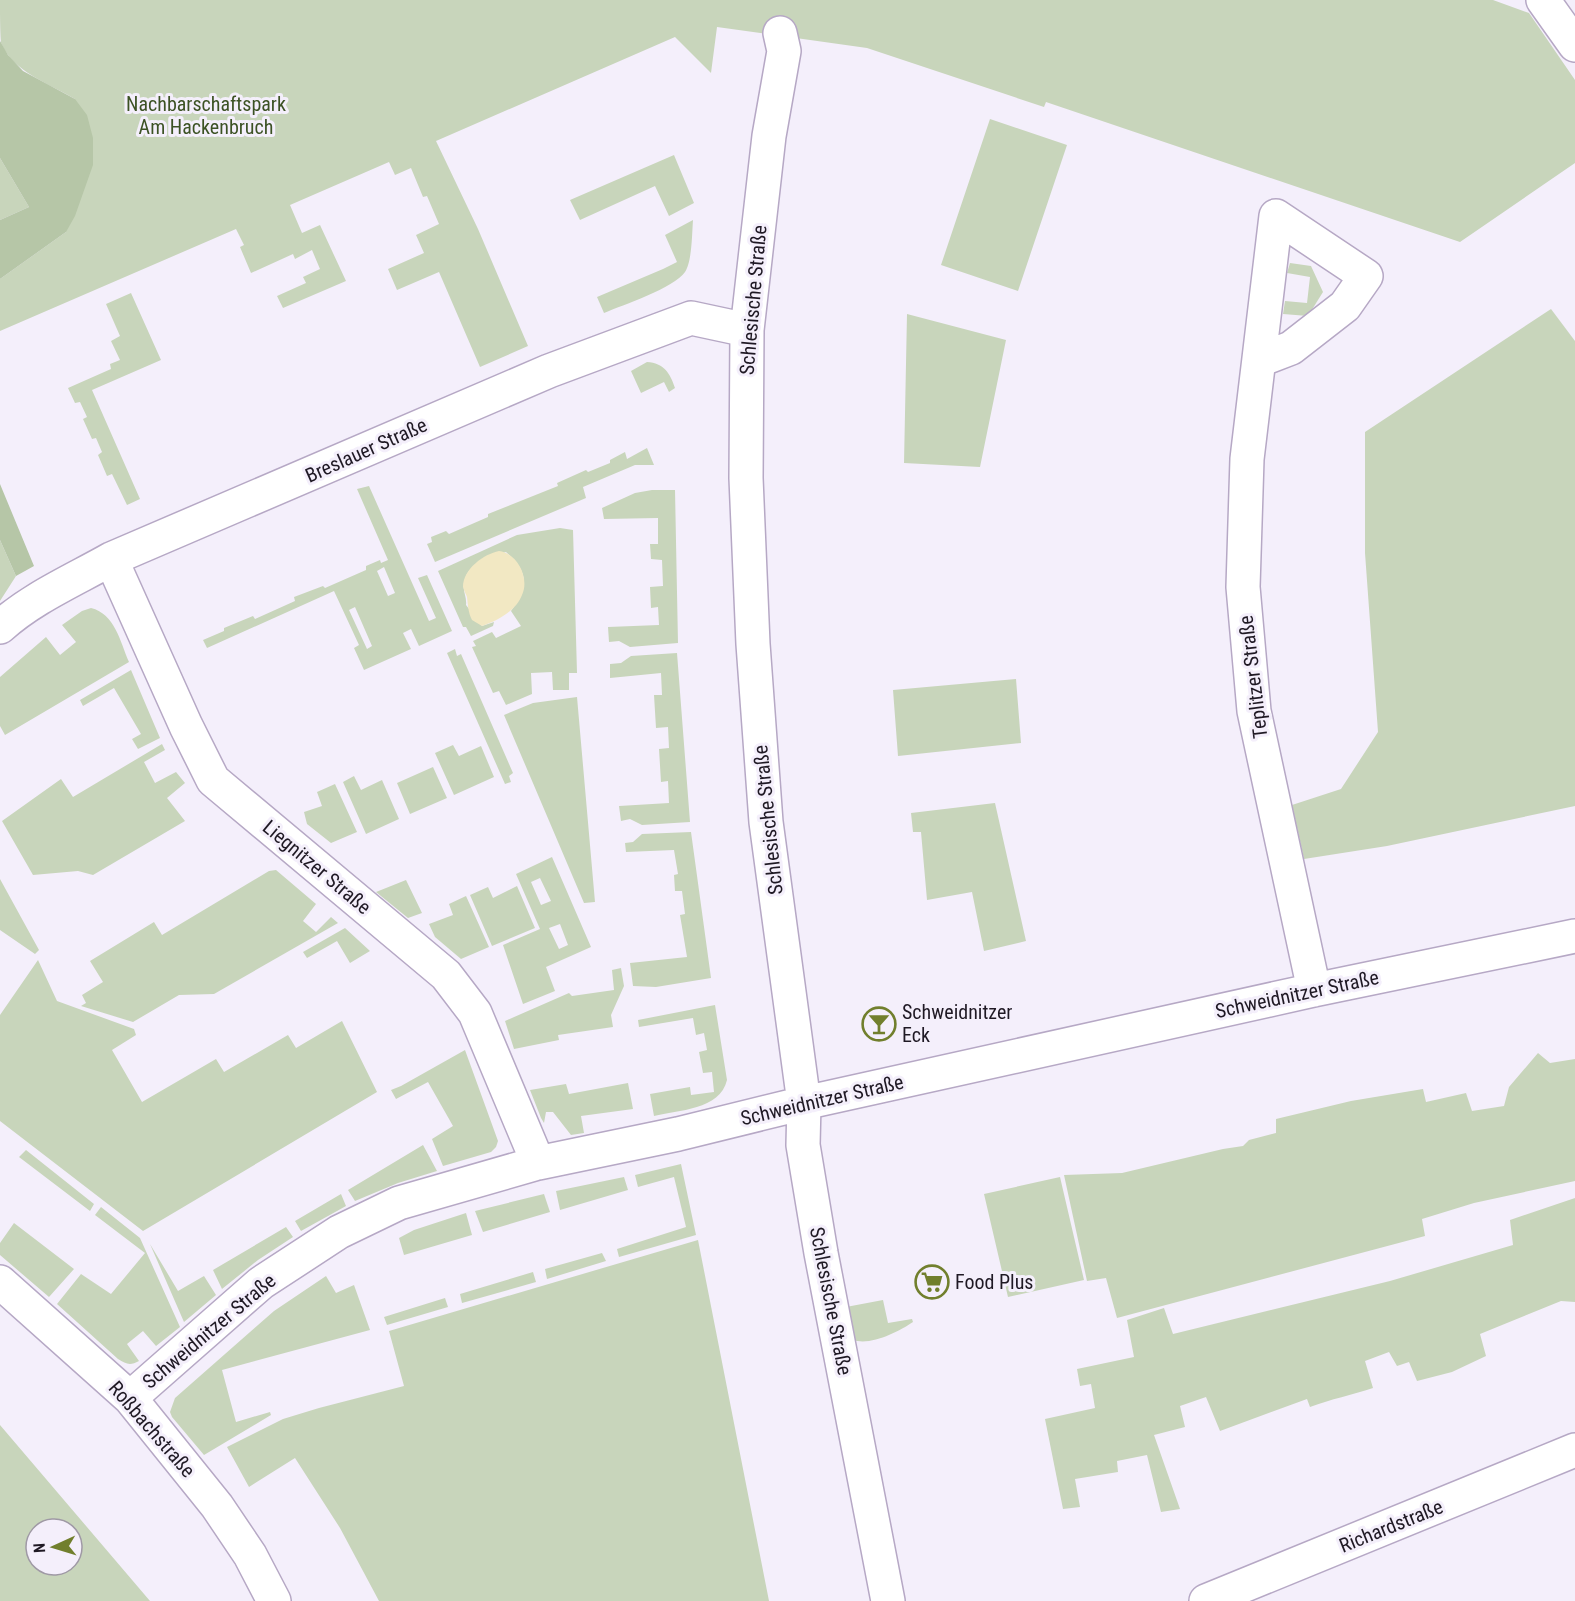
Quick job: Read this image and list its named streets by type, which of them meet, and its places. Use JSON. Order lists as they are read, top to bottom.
{
  "streets": {
    "street": [
      "Schlesische Straße",
      "Breslauer Straße",
      "Teplitzer Straße",
      "Liegnitzer Straße",
      "Schweidnitzer Straße",
      "Roßbachstraße",
      "Richardstraße"
    ]
  },
  "crossings": [
    ["Schlesische Straße", "Breslauer Straße"],
    ["Schlesische Straße", "Schweidnitzer Straße"],
    ["Breslauer Straße", "Liegnitzer Straße"],
    ["Teplitzer Straße", "Schweidnitzer Straße"],
    ["Liegnitzer Straße", "Schweidnitzer Straße"],
    ["Schweidnitzer Straße", "Roßbachstraße"]
  ],
  "parks": ["Nachbarschaftspark Am Hackenbruch"],
  "places": {
    "bar": ["Schweidnitzer Eck"],
    "supermarket": ["Food Plus"]
  },
  "north": "left"
}
